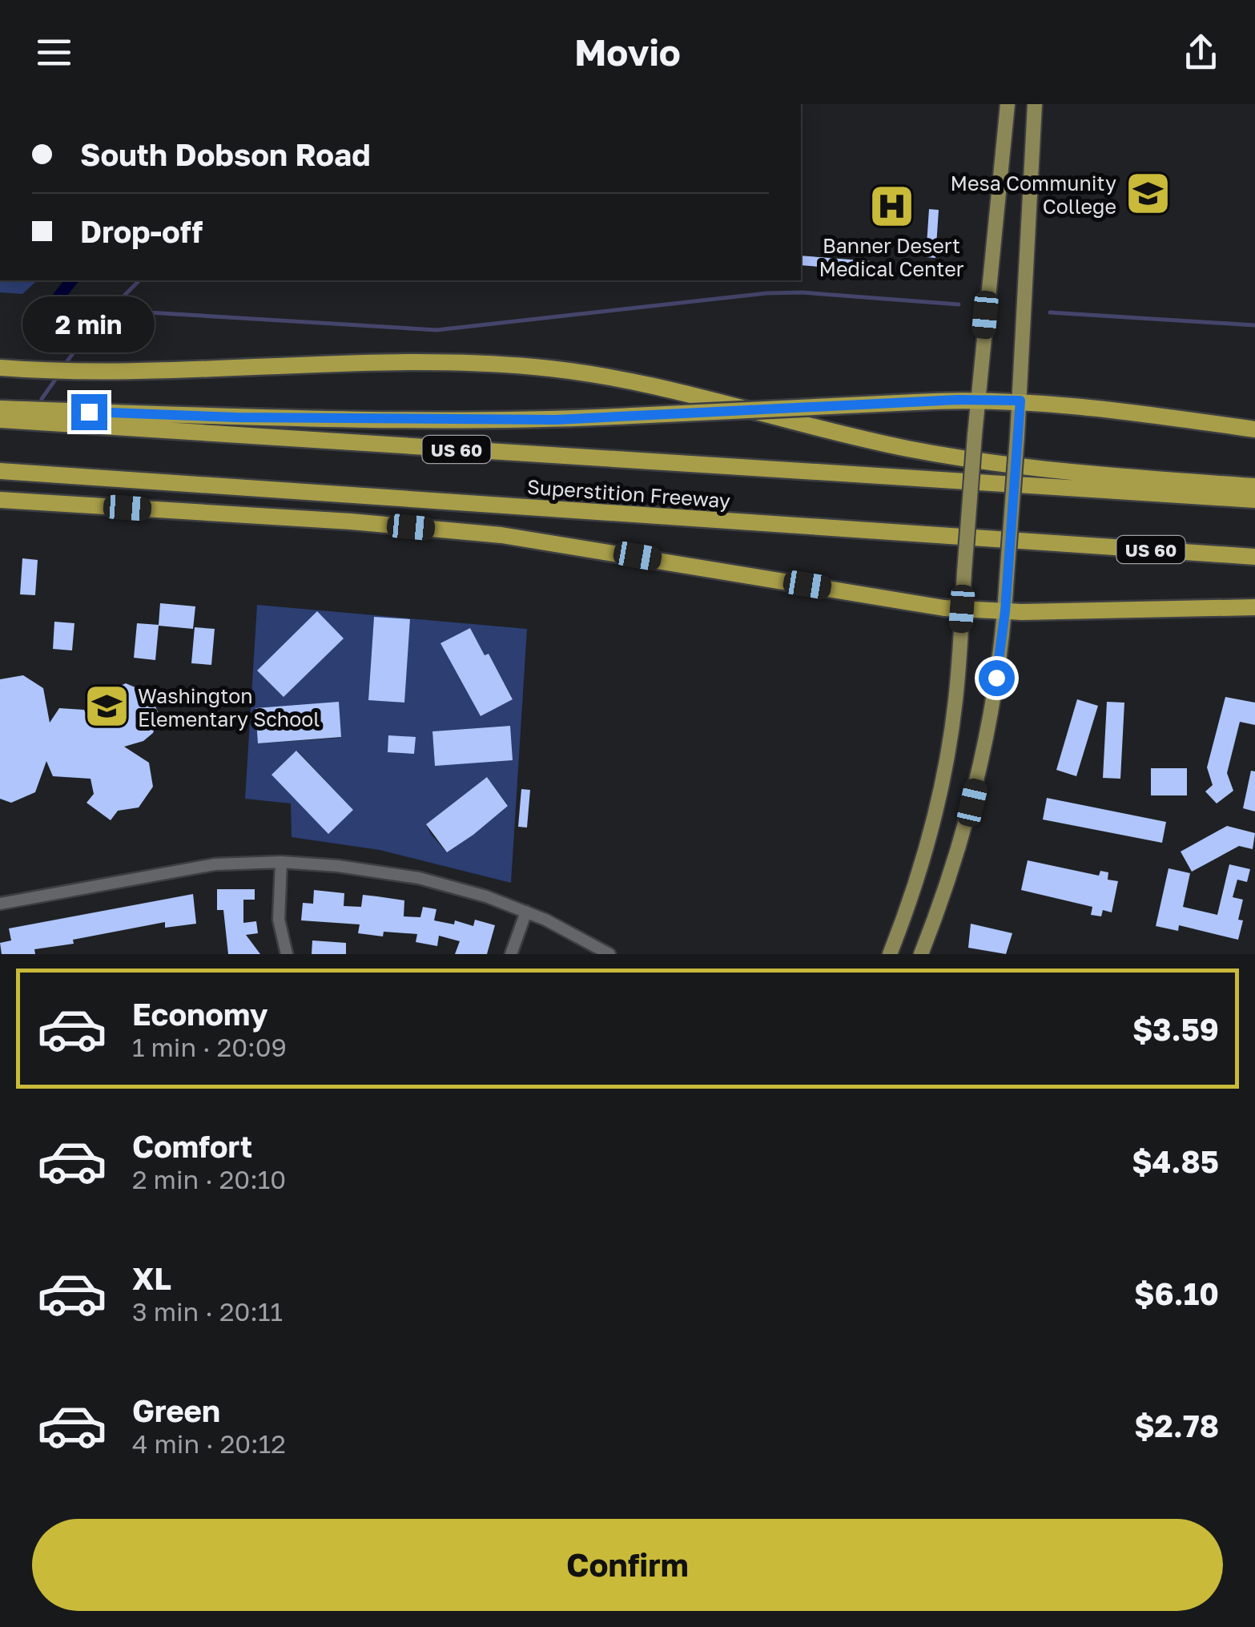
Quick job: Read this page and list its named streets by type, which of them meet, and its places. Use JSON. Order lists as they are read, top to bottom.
{
  "streets": {
    "highway": ["US 60", "Superstition Freeway"]
  },
  "places": {
    "school or university": ["Mesa Community College", "Washington Elementary School"],
    "hospital": ["Banner Desert Medical Center"]
  },
  "page": {
    "header": "Movio",
    "banner": ["South Dobson Road", "Drop-off"],
    "bubble": "2 min",
    "list": [
      {
        "name": "Economy",
        "note": "1 min · 20:09",
        "value": "$3.59"
      },
      {
        "name": "Comfort",
        "note": "2 min · 20:10",
        "value": "$4.85"
      },
      {
        "name": "XL",
        "note": "3 min · 20:11",
        "value": "$6.10"
      },
      {
        "name": "Green",
        "note": "4 min · 20:12",
        "value": "$2.78"
      }
    ],
    "buttons": "Confirm"
  }
}
